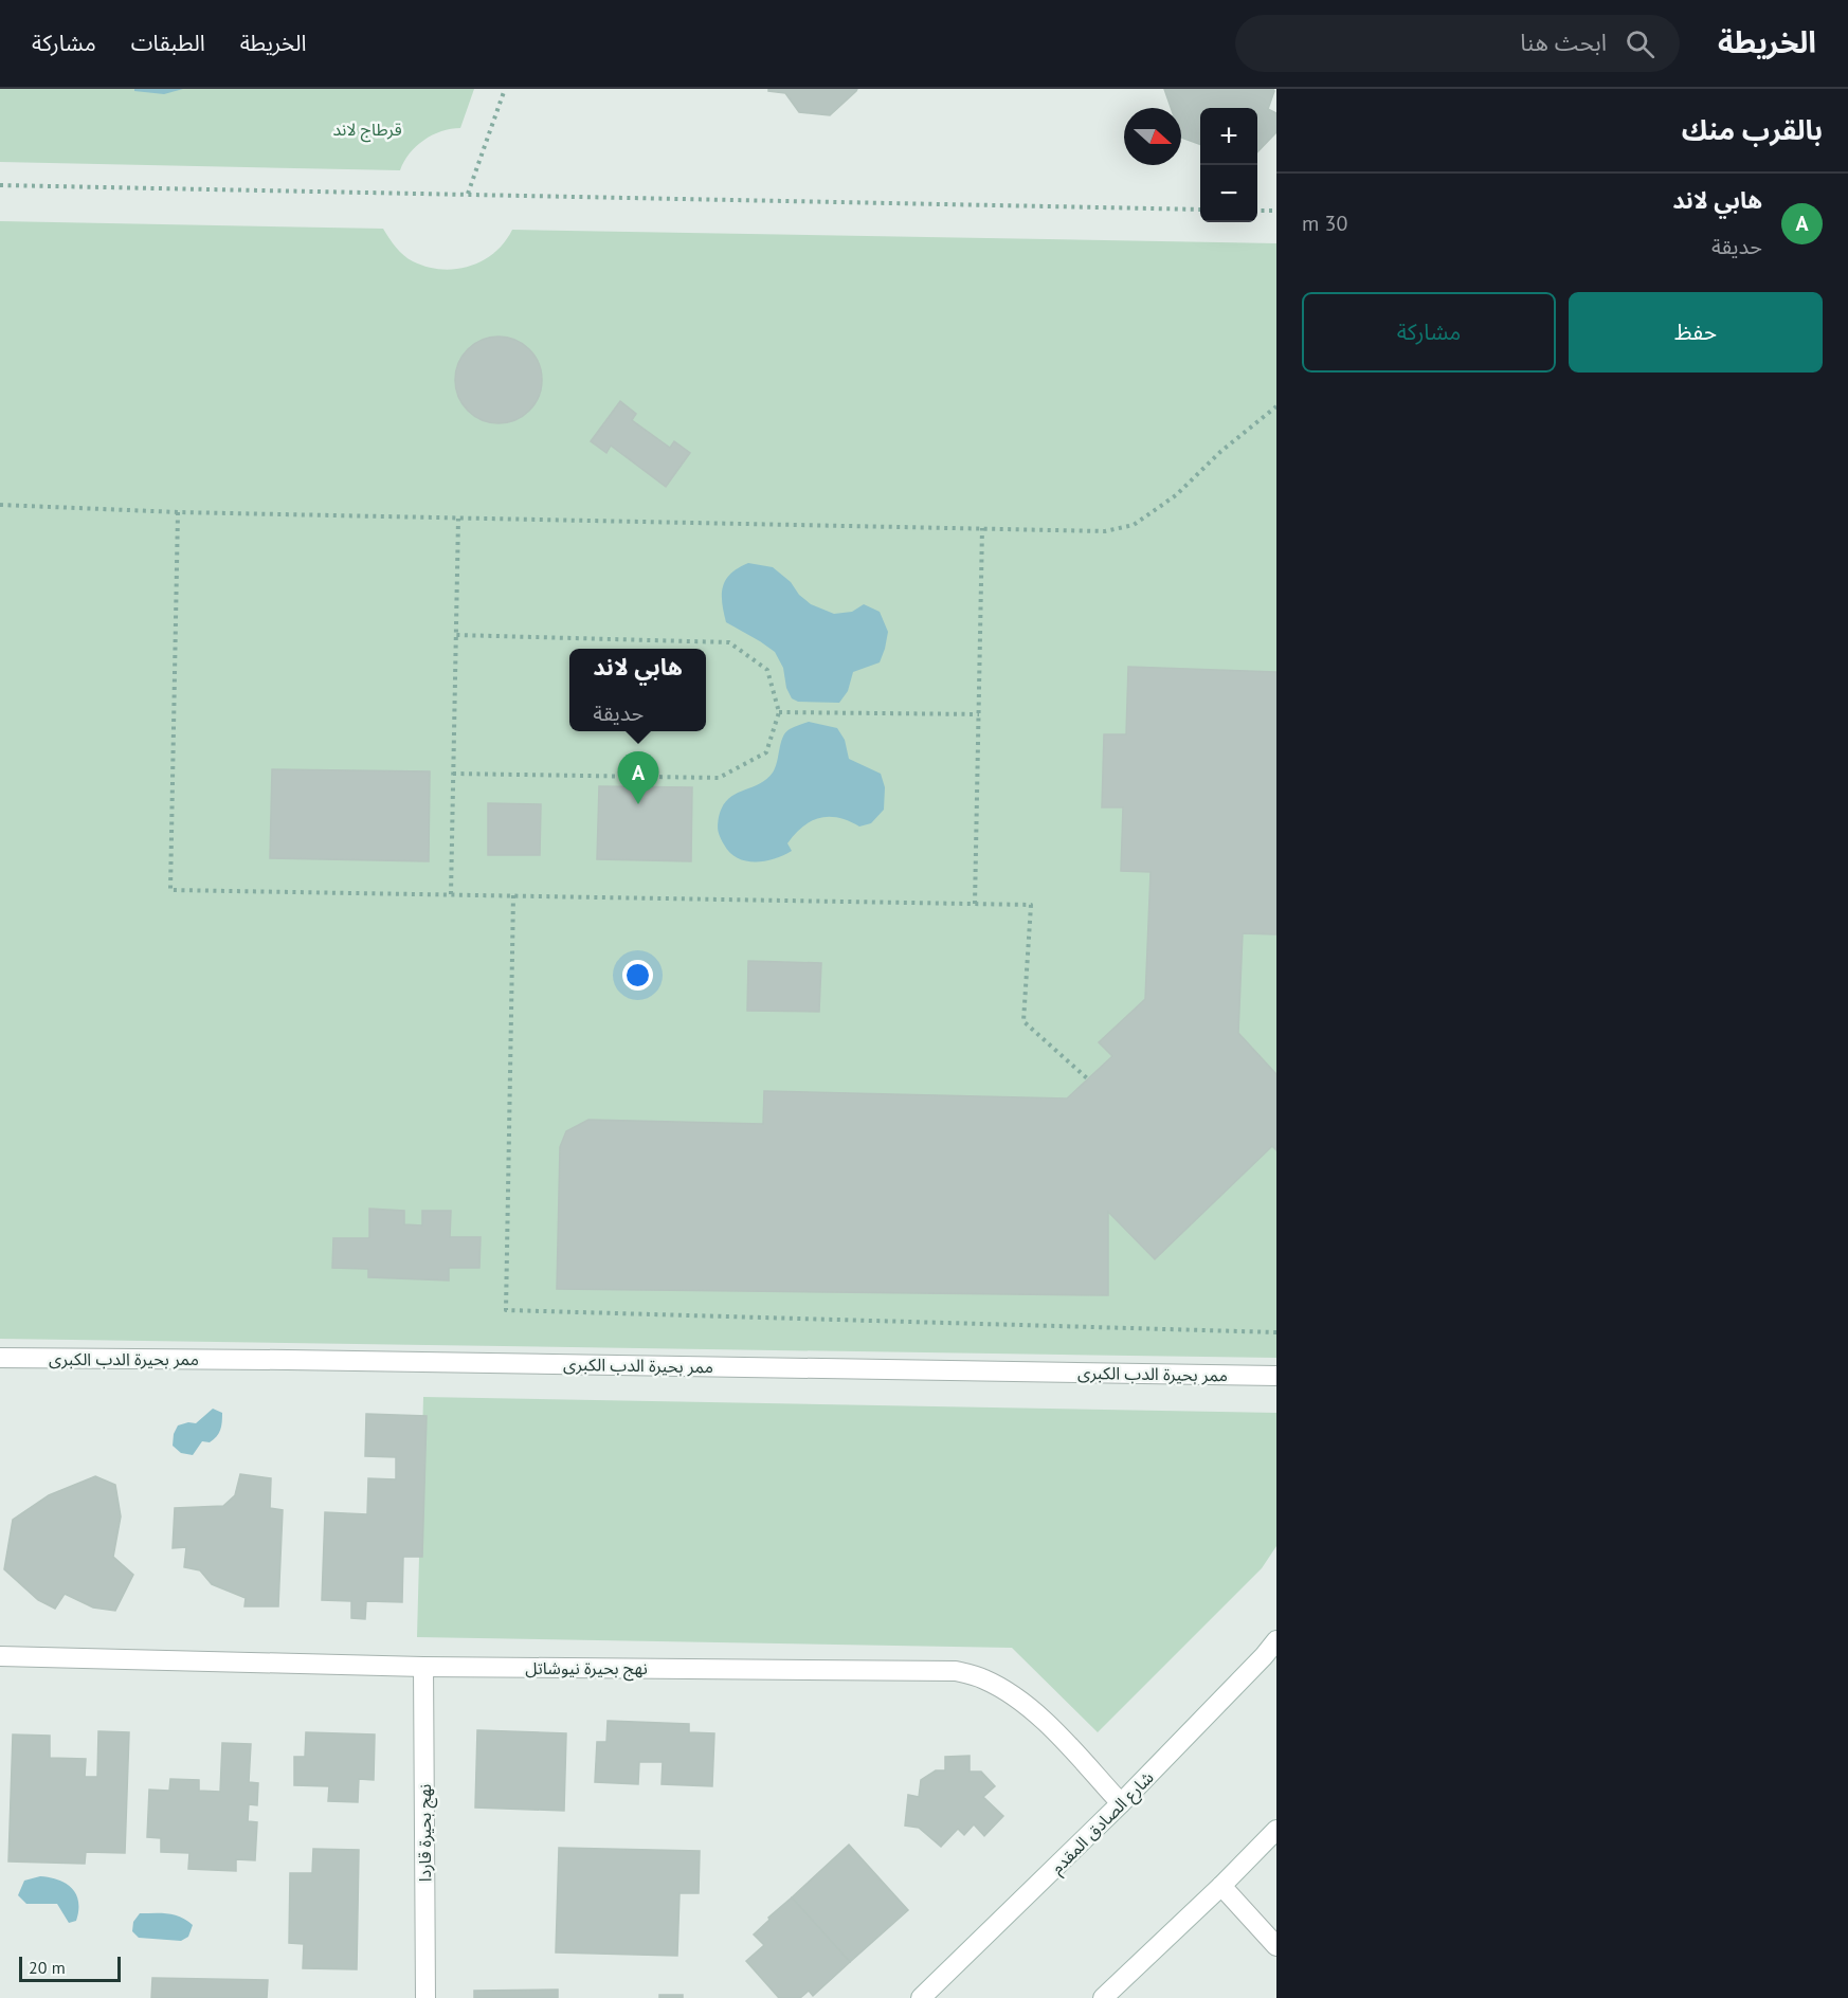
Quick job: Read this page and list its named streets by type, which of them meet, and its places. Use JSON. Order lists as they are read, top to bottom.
{
  "streets": {
    "street": [
      "ممر بحيرة الدب الكبرى",
      "نهج بحيرة نيوشاتل",
      "شارع الصادق المقدم",
      "نهج بحيرة قاردا"
    ]
  },
  "crossings": [
    ["نهج بحيرة نيوشاتل", "شارع الصادق المقدم"],
    ["نهج بحيرة نيوشاتل", "نهج بحيرة قاردا"]
  ],
  "parks": ["قرطاج لاند"],
  "scale_bar": "20 m",
  "north": "right",
  "page": {
    "header": "الخريطة",
    "search": "ابحث هنا",
    "nav": ["الخريطة", "الطبقات", "مشاركة"],
    "heading": "بالقرب منك",
    "map_buttons": ["+", "−"],
    "list": [
      {
        "mark": "A",
        "name": "هابي لاند",
        "note": "حديقة",
        "value": "30 m"
      }
    ],
    "buttons": ["حفظ", "مشاركة"],
    "popup": ["هابي لاند", "حديقة"],
    "pins": "A",
    "scale": "20 m"
  }
}
